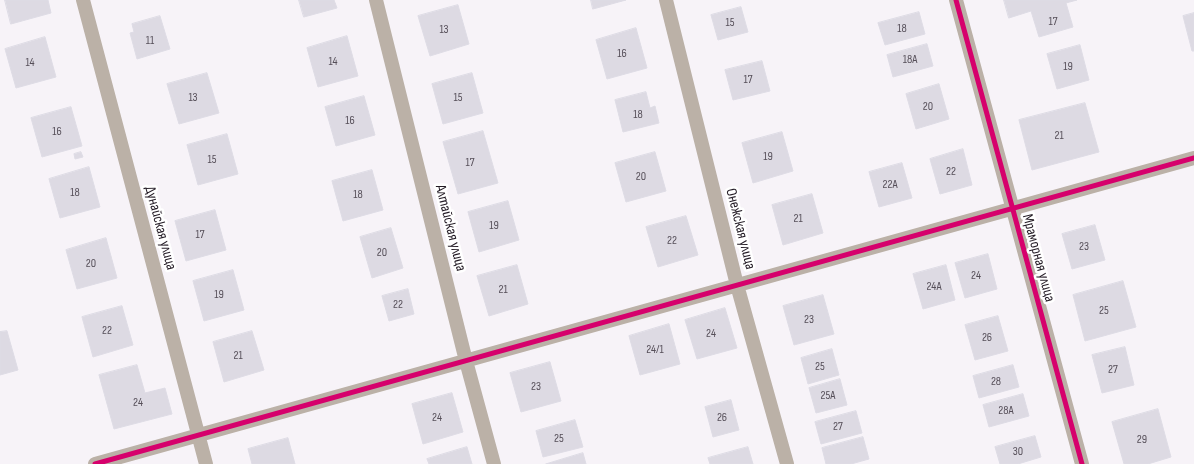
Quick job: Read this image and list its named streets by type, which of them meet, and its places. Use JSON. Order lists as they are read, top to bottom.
{
  "streets": {
    "street": [
      "Дунайская улица",
      "Алтайская улица",
      "Онежская улица",
      "Мраморная улица"
    ]
  },
  "house_numbers": [
    "17",
    "15",
    "18",
    "13",
    "11",
    "16",
    "18А",
    "14",
    "14",
    "19",
    "17",
    "13",
    "15",
    "20",
    "18",
    "16",
    "16",
    "21",
    "19",
    "15",
    "17",
    "22",
    "20",
    "22А",
    "18",
    "18",
    "21",
    "19",
    "17",
    "22",
    "23",
    "20",
    "20",
    "24",
    "24А",
    "21",
    "19",
    "22",
    "25",
    "23",
    "22",
    "24",
    "26",
    "24/1",
    "21",
    "25",
    "27",
    "28",
    "23",
    "25А",
    "24",
    "28А",
    "24",
    "26",
    "27",
    "25",
    "29",
    "30"
  ]
}
